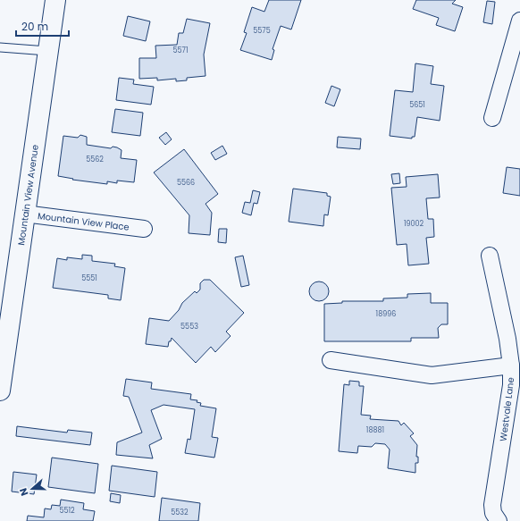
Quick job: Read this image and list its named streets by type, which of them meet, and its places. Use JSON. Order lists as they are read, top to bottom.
{
  "streets": {
    "street": ["Mountain View Avenue", "Mountain View Place", "Westvale Lane"]
  },
  "crossings": [
    ["Mountain View Avenue", "Mountain View Place"]
  ],
  "house_numbers": [
    "5575",
    "5571",
    "5651",
    "5562",
    "5566",
    "19002",
    "5551",
    "18996",
    "5553",
    "18881",
    "5512",
    "5532"
  ],
  "scale_bar": "20 m",
  "north": "left"
}
